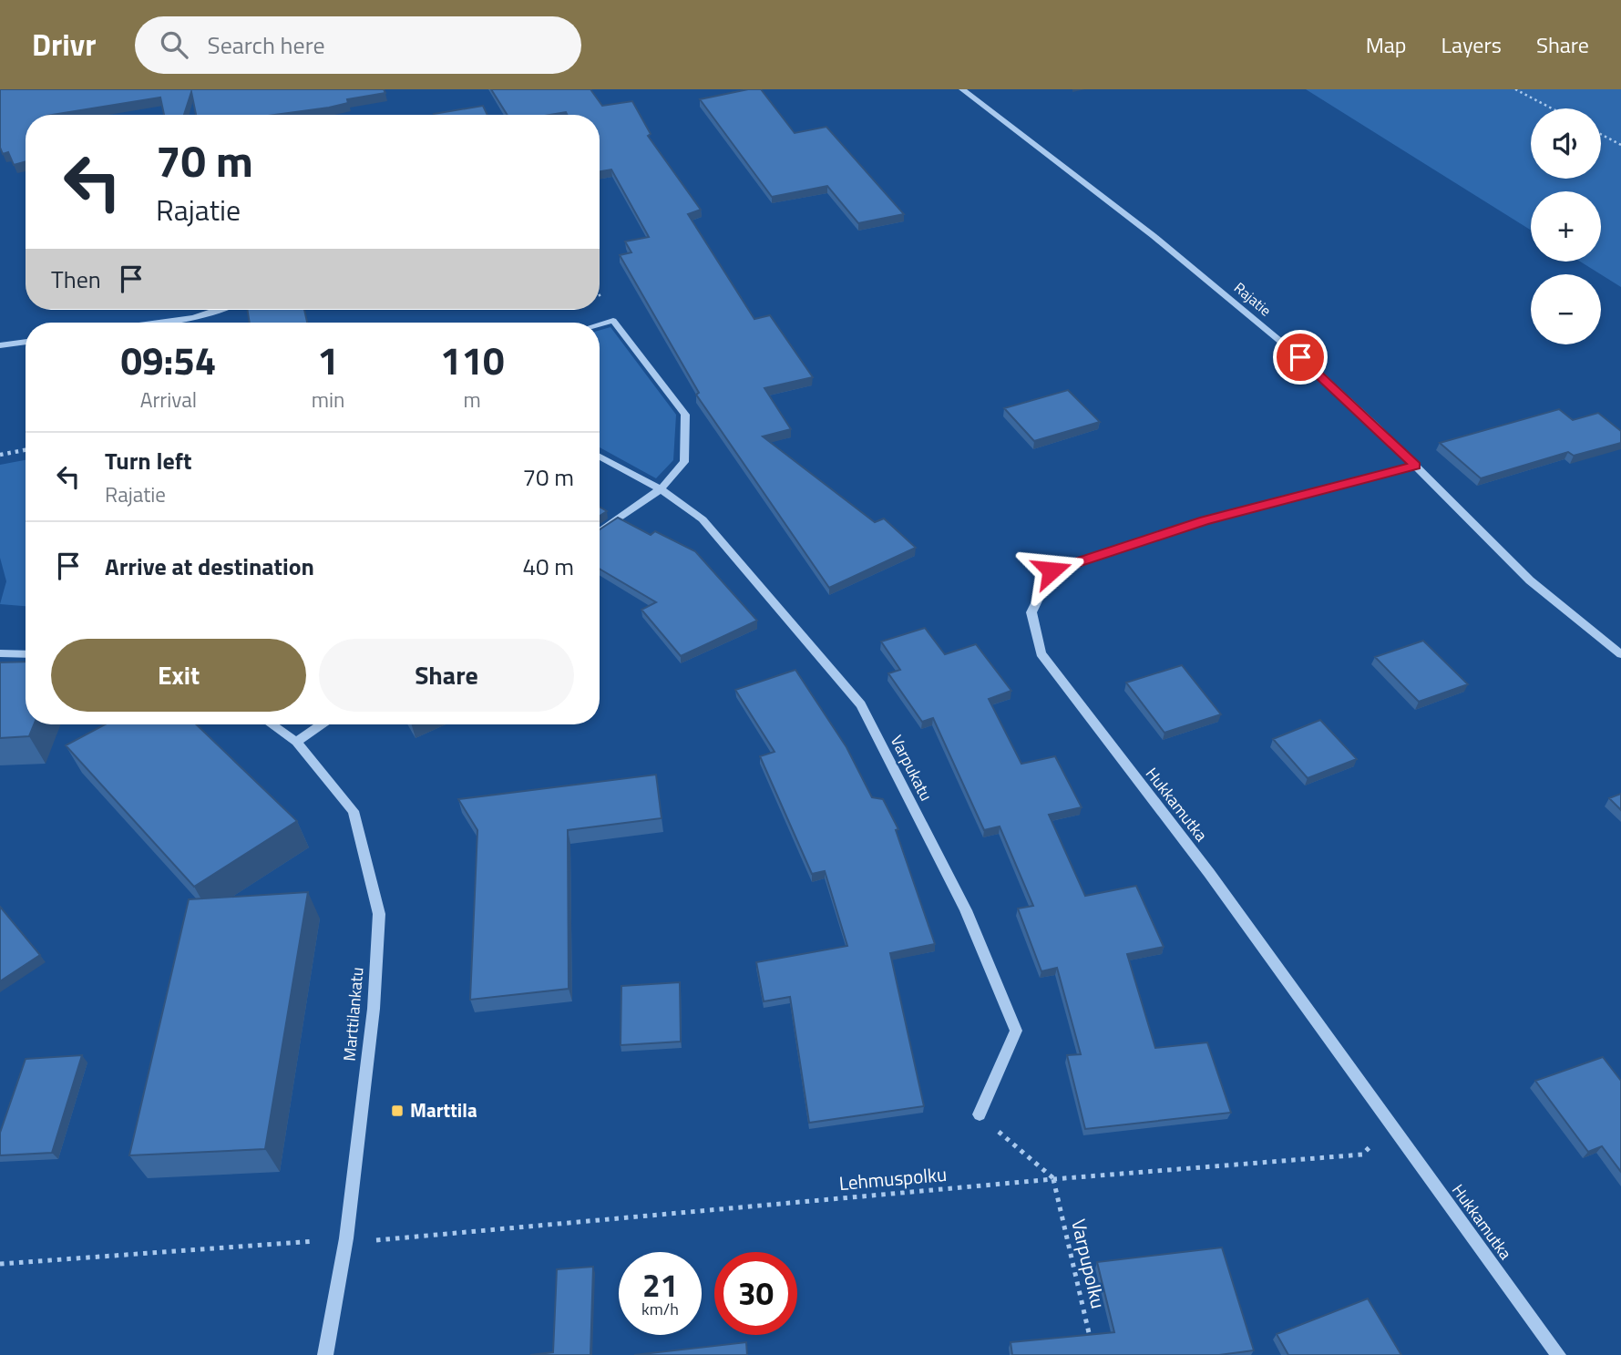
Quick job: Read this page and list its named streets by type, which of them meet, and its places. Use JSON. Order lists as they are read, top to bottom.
{
  "streets": {
    "street": [
      "Rajatie",
      "Varpukatu",
      "Hukkamutka",
      "Marttilankatu"
    ],
    "path": ["Lehmuspolku", "Varpupolku"]
  },
  "crossings": [
    ["Rajatie", "Hukkamutka"],
    ["Hukkamutka", "Lehmuspolku"],
    ["Marttilankatu", "Lehmuspolku"],
    ["Lehmuspolku", "Varpupolku"]
  ],
  "places": {
    "transit": ["Marttila"]
  },
  "page": {
    "header": "Drivr",
    "search": "Search here",
    "nav": ["Map", "Layers", "Share"],
    "map_buttons": ["+", "−"],
    "turn": ["70 m", "Rajatie"],
    "then": "Then",
    "eta": [
      "09:54",
      "Arrival",
      "1",
      "min",
      "110",
      "m"
    ],
    "list": [
      {
        "name": "Turn left",
        "note": "Rajatie",
        "value": "70 m"
      },
      {
        "name": "Arrive at destination",
        "value": "40 m"
      }
    ],
    "buttons": ["Exit", "Share"],
    "speed": "21 km/h",
    "limit": "30"
  }
}
